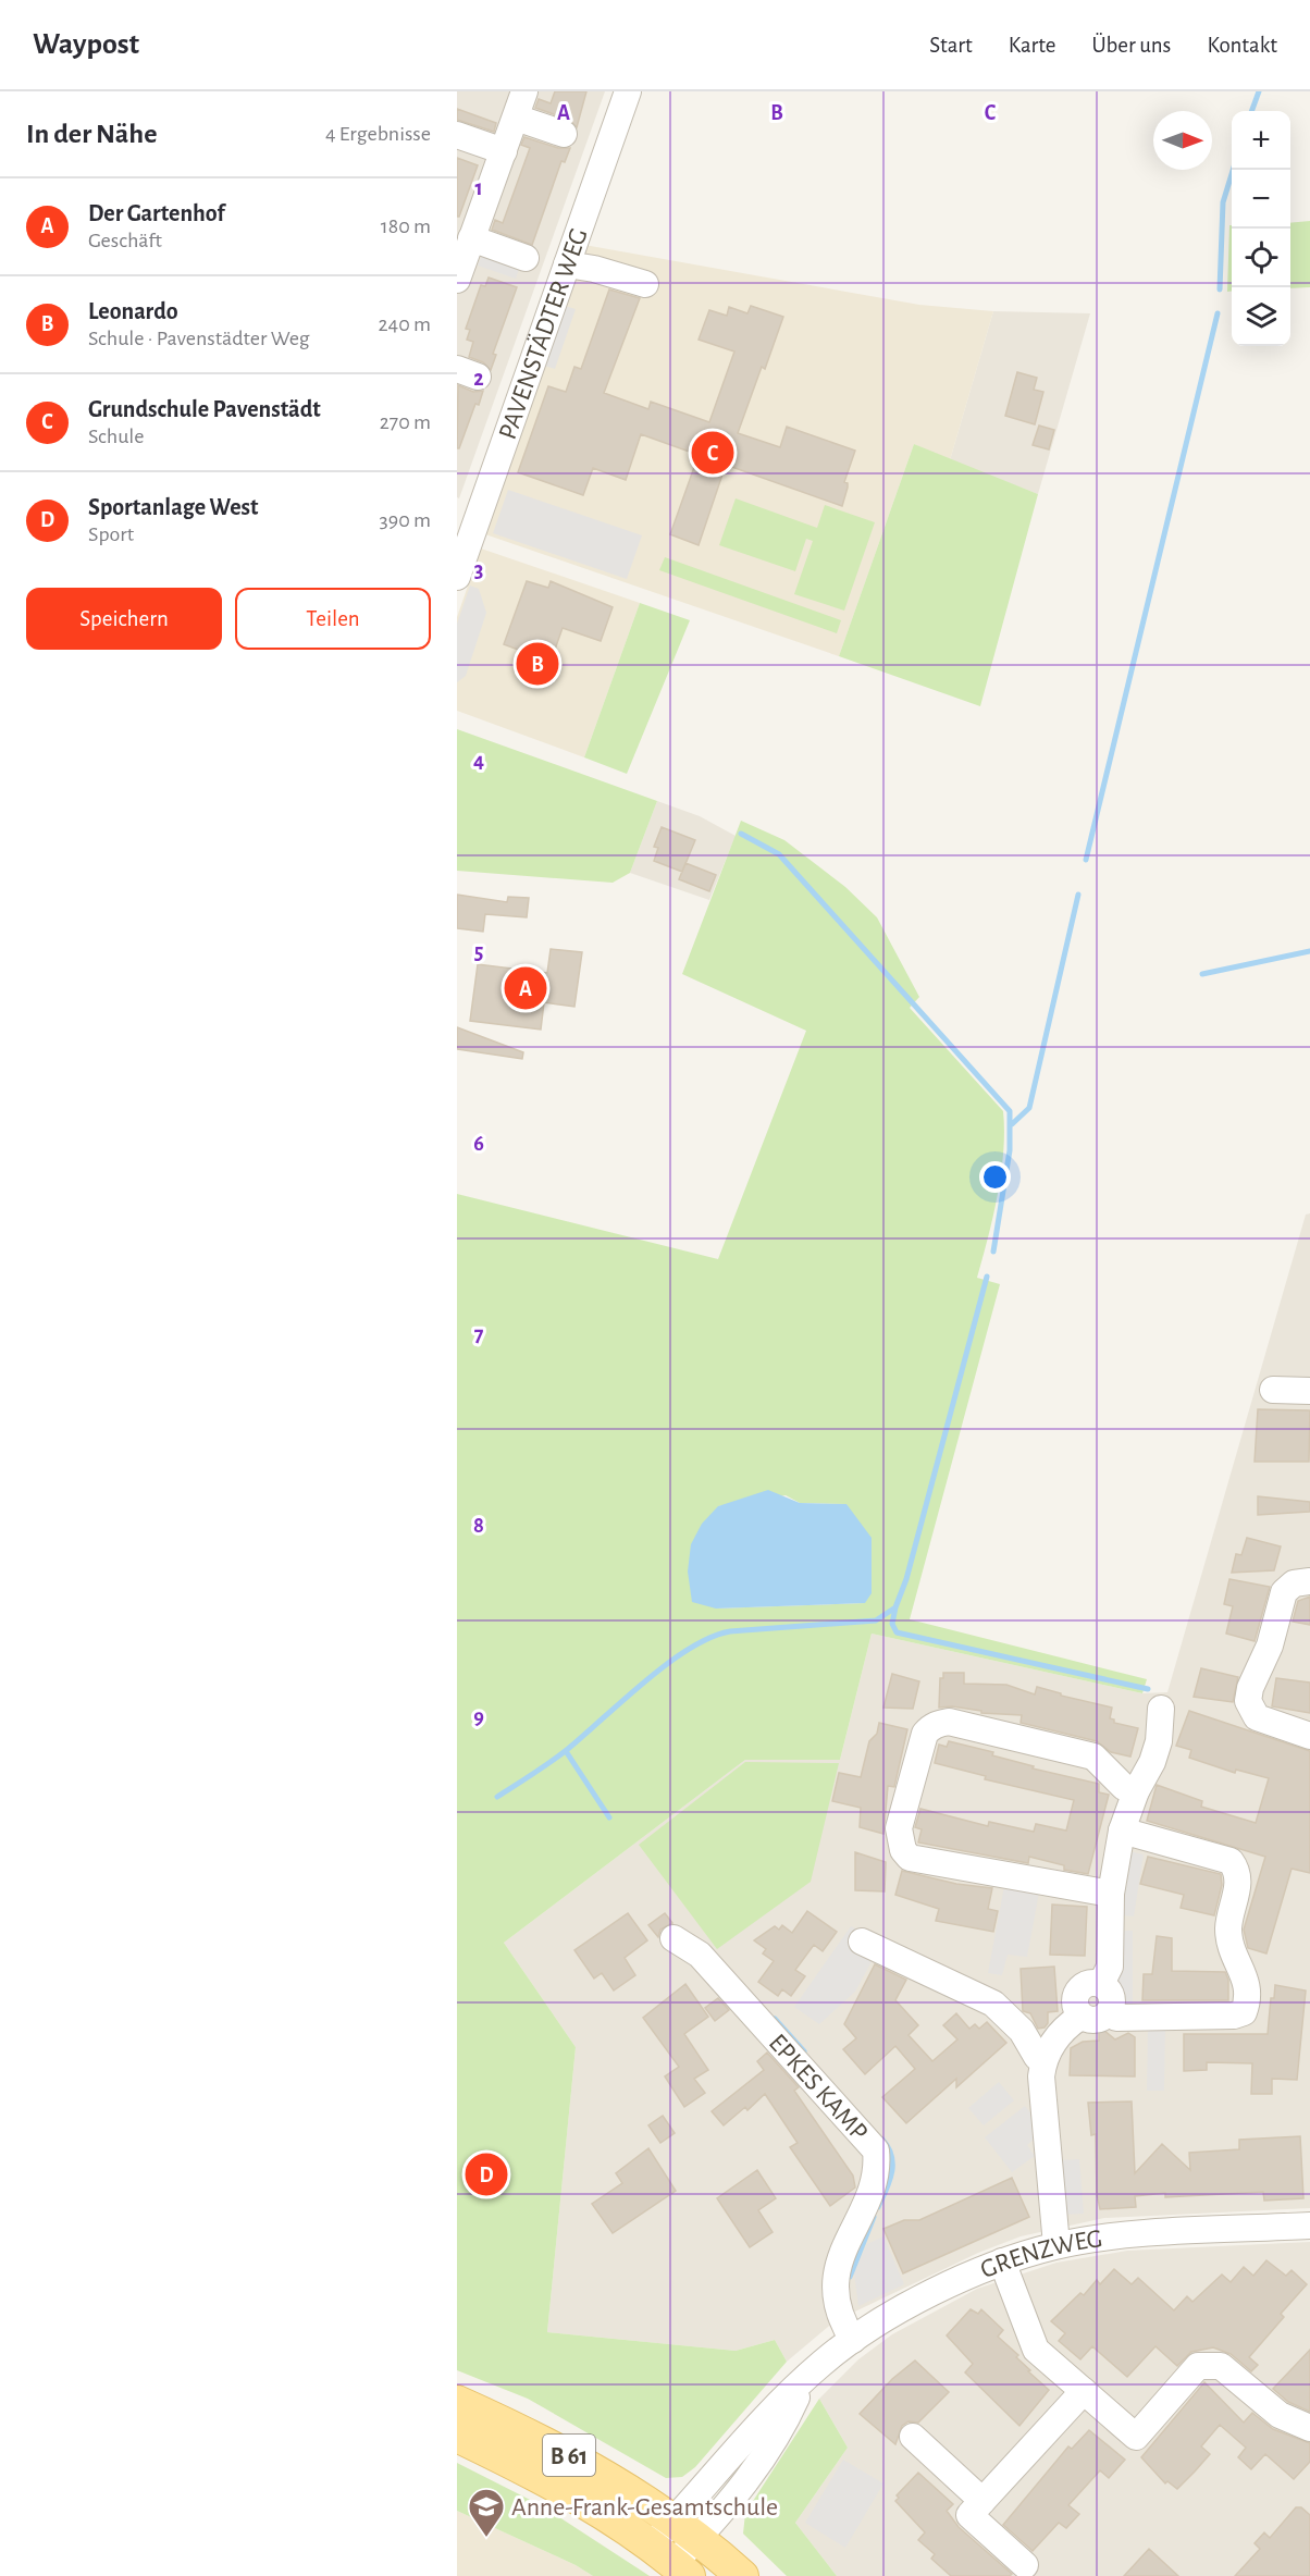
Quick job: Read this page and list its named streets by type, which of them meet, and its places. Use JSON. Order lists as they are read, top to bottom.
{
  "streets": {
    "main road": ["B 61"],
    "street": ["PAVENSTÄDTER WEG", "EPKES KAMP", "GRENZWEG"]
  },
  "crossings": [
    ["EPKES KAMP", "GRENZWEG"],
    ["GRENZWEG", "B 61"]
  ],
  "places": {
    "school or university": ["Anne-Frank-Gesamtschule"]
  },
  "north": "right",
  "page": {
    "header": "Waypost",
    "nav": [
      "Start",
      "Karte",
      "Über uns",
      "Kontakt"
    ],
    "heading": ["In der Nähe", "4 Ergebnisse"],
    "map_buttons": ["+", "−"],
    "list": [
      {
        "mark": "A",
        "name": "Der Gartenhof",
        "note": "Geschäft",
        "value": "180 m"
      },
      {
        "mark": "B",
        "name": "Leonardo",
        "note": "Schule · Pavenstädter Weg",
        "value": "240 m"
      },
      {
        "mark": "C",
        "name": "Grundschule Pavenstädt",
        "note": "Schule",
        "value": "270 m"
      },
      {
        "mark": "D",
        "name": "Sportanlage West",
        "note": "Sport",
        "value": "390 m"
      }
    ],
    "pins": [
      "C",
      "B",
      "A",
      "D"
    ],
    "buttons": ["Speichern", "Teilen"]
  },
  "grid": {
    "columns": ["A", "B", "C"],
    "rows": [
      "1",
      "2",
      "3",
      "4",
      "5",
      "6",
      "7",
      "8",
      "9"
    ]
  }
}
